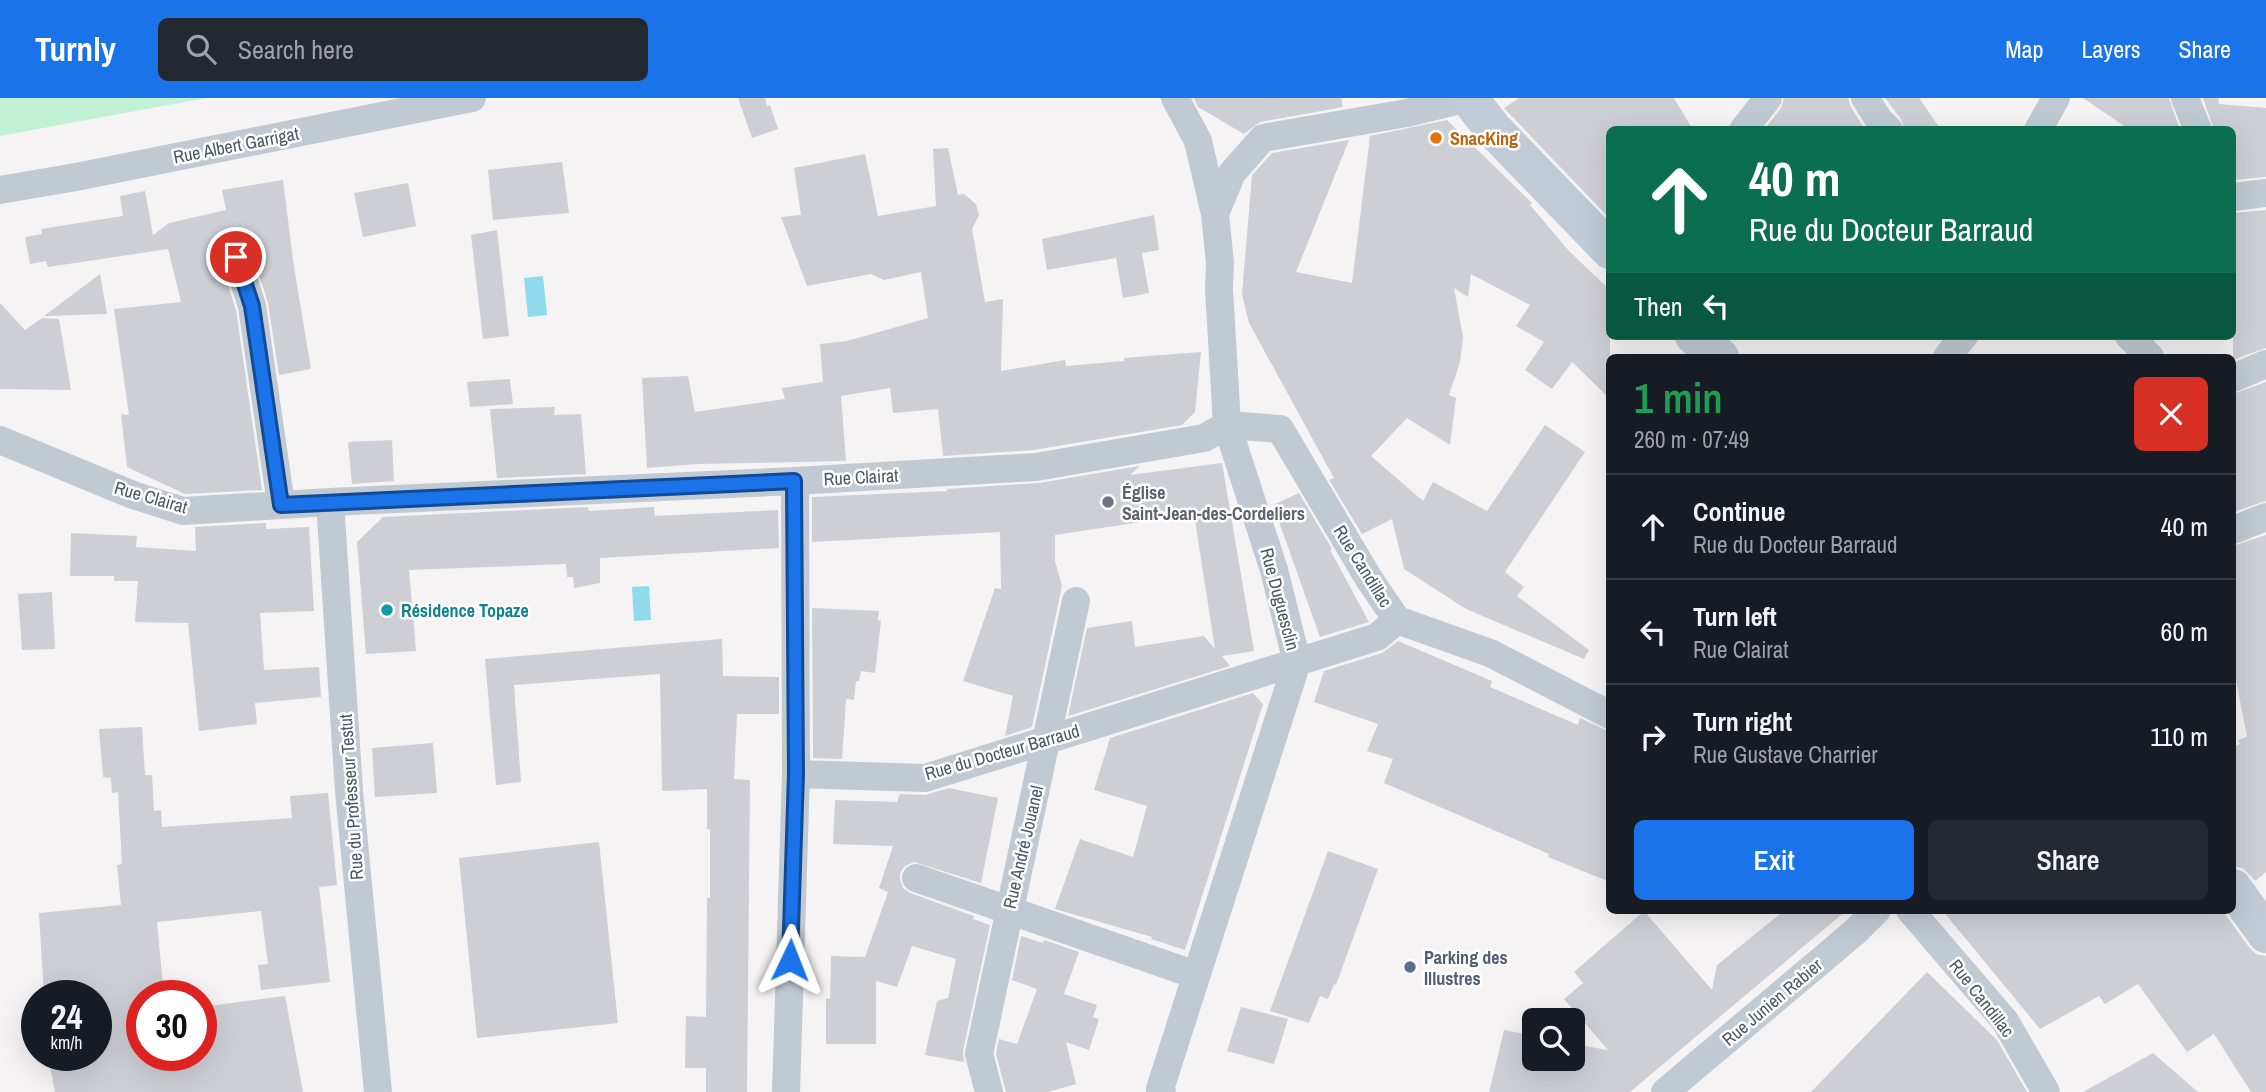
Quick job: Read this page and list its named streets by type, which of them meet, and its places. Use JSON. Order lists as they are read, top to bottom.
{
  "streets": {
    "street": [
      "Rue Albert Garrigat",
      "Rue Clairat",
      "Rue Candillac",
      "Rue Duguesclin",
      "Rue du Docteur Barraud",
      "Rue du Professeur Testut",
      "Rue André Jouanel",
      "Rue Junien Rabier"
    ]
  },
  "crossings": [
    ["Rue Clairat", "Rue Candillac"],
    ["Rue Clairat", "Rue Duguesclin"],
    ["Rue Clairat", "Rue du Professeur Testut"],
    ["Rue Candillac", "Rue Duguesclin"],
    ["Rue Candillac", "Rue du Docteur Barraud"],
    ["Rue Duguesclin", "Rue du Docteur Barraud"],
    ["Rue du Docteur Barraud", "Rue André Jouanel"]
  ],
  "places": [
    "SnacKing",
    "Église Saint-Jean-des-Cordeliers",
    "Résidence Topaze",
    "Parking des Illustres"
  ],
  "page": {
    "header": "Turnly",
    "search": "Search here",
    "nav": ["Map", "Layers", "Share"],
    "turn": ["40 m", "Rue du Docteur Barraud"],
    "then": "Then",
    "heading": ["1 min", "260 m · 07:49"],
    "list": [
      {
        "name": "Continue",
        "note": "Rue du Docteur Barraud",
        "value": "40 m"
      },
      {
        "name": "Turn left",
        "note": "Rue Clairat",
        "value": "60 m"
      },
      {
        "name": "Turn right",
        "note": "Rue Gustave Charrier",
        "value": "110 m"
      }
    ],
    "buttons": ["Exit", "Share"],
    "speed": "24 km/h",
    "limit": "30"
  }
}
